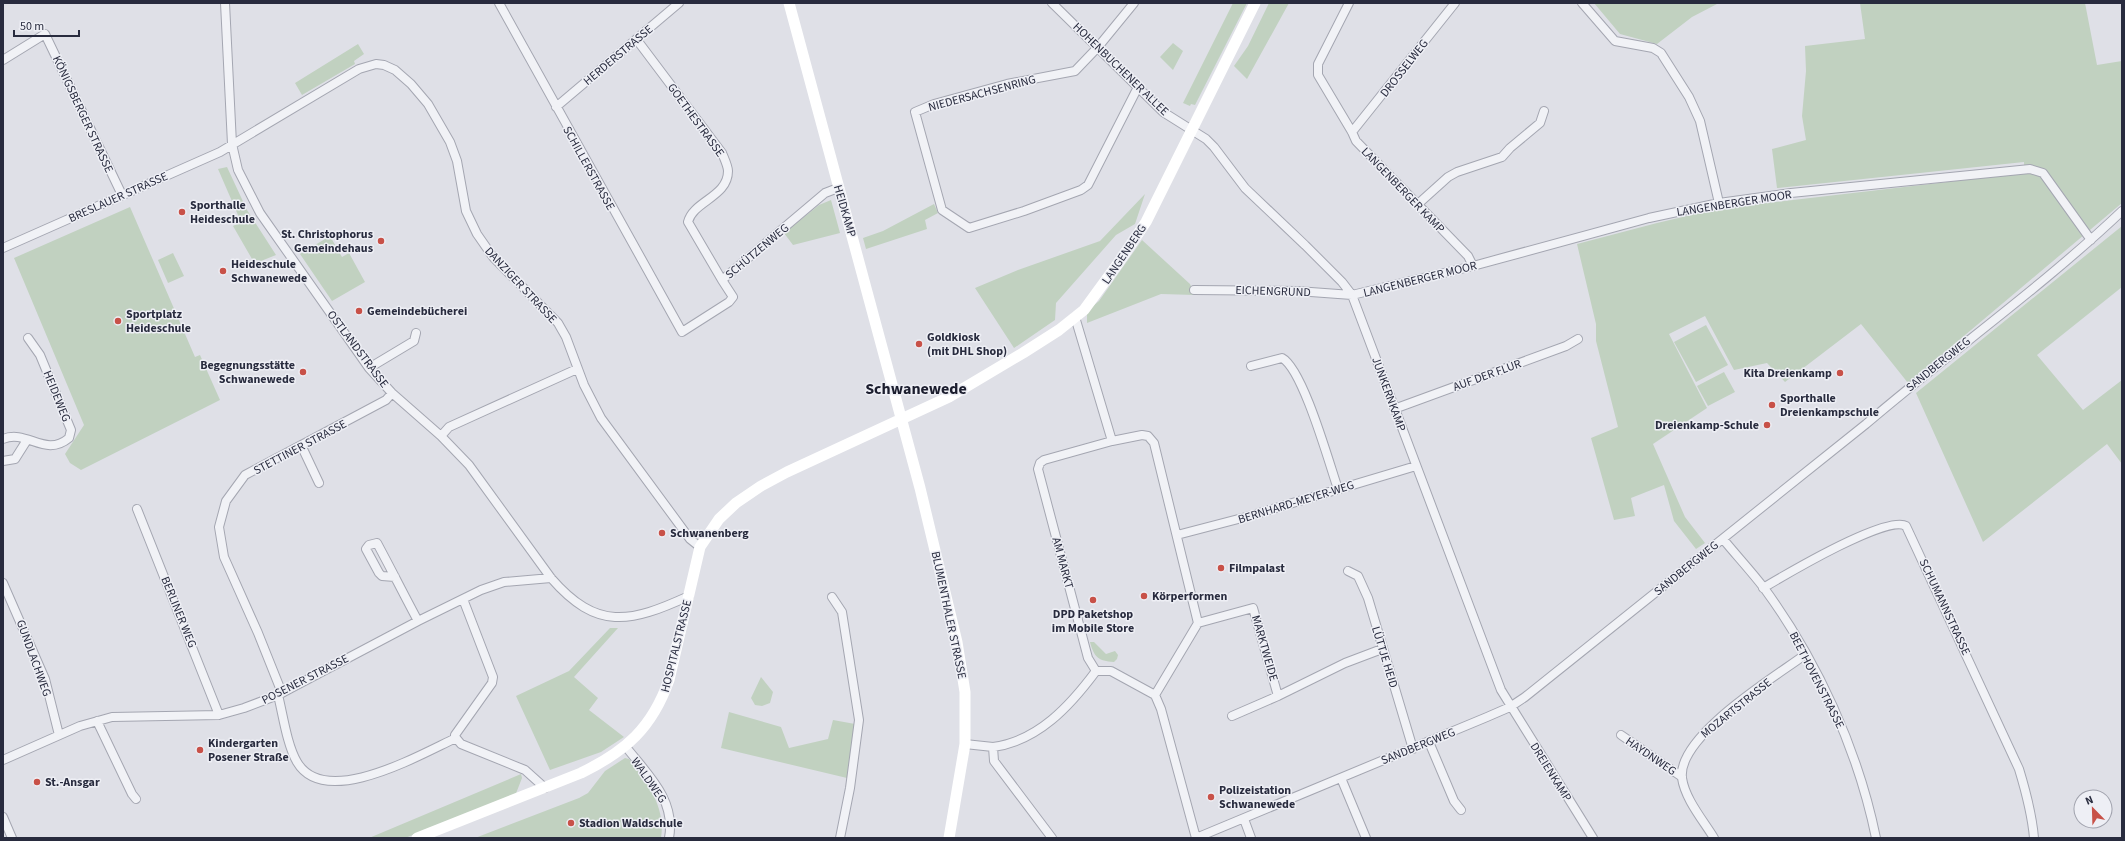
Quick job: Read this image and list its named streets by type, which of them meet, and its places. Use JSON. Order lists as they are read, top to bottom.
{
  "streets": {
    "main road": [
      "HEIDKAMP",
      "LANGENBERG",
      "BLUMENTHALER STRASSE",
      "HOSPITALSTRASSE"
    ],
    "street": [
      "HERDERSTRASSE",
      "DROSSELWEG",
      "HOHENBUCHENER ALLEE",
      "NIEDERSACHSENRING",
      "KÖNIGSBERGER STRASSE",
      "GOETHESTRASSE",
      "SCHILLERSTRASSE",
      "LANGENBERGER KAMP",
      "BRESLAUER STRASSE",
      "LANGENBERGER MOOR",
      "SCHÜTZENWEG",
      "DANZIGER STRASSE",
      "EICHENGRUND",
      "OSTLANDSTRASSE",
      "SANDBERGWEG",
      "AUF DER FLUR",
      "JUNKERNKAMP",
      "HEIDEWEG",
      "STETTINER STRASSE",
      "BERNHARD-MEYER-WEG",
      "AM MARKT",
      "SCHUMANNSTRASSE",
      "BERLINER WEG",
      "MARKTWEIDE",
      "LÜTTJE HEID",
      "GUNDLACHWEG",
      "POSENER STRASSE",
      "BEETHOVENSTRASSE",
      "MOZARTSTRASSE",
      "HAYDNWEG",
      "DREIENKAMP",
      "WALDWEG"
    ]
  },
  "crossings": [
    ["HERDERSTRASSE", "GOETHESTRASSE"],
    ["HERDERSTRASSE", "SCHILLERSTRASSE"],
    ["DROSSELWEG", "LANGENBERGER KAMP"],
    ["HOHENBUCHENER ALLEE", "NIEDERSACHSENRING"],
    ["HOHENBUCHENER ALLEE", "LANGENBERG"],
    ["HOHENBUCHENER ALLEE", "JUNKERNKAMP"],
    ["KÖNIGSBERGER STRASSE", "BRESLAUER STRASSE"],
    ["GOETHESTRASSE", "SCHÜTZENWEG"],
    ["SCHILLERSTRASSE", "SCHÜTZENWEG"],
    ["LANGENBERGER KAMP", "LANGENBERGER MOOR"],
    ["BRESLAUER STRASSE", "DANZIGER STRASSE"],
    ["BRESLAUER STRASSE", "OSTLANDSTRASSE"],
    ["LANGENBERGER MOOR", "EICHENGRUND"],
    ["LANGENBERGER MOOR", "SANDBERGWEG"],
    ["LANGENBERGER MOOR", "JUNKERNKAMP"],
    ["HEIDKAMP", "SCHÜTZENWEG"],
    ["HEIDKAMP", "LANGENBERG"],
    ["HEIDKAMP", "BLUMENTHALER STRASSE"],
    ["HEIDKAMP", "HOSPITALSTRASSE"],
    ["LANGENBERG", "JUNKERNKAMP"],
    ["LANGENBERG", "BLUMENTHALER STRASSE"],
    ["LANGENBERG", "HOSPITALSTRASSE"],
    ["DANZIGER STRASSE", "OSTLANDSTRASSE"],
    ["DANZIGER STRASSE", "HOSPITALSTRASSE"],
    ["EICHENGRUND", "JUNKERNKAMP"],
    ["OSTLANDSTRASSE", "STETTINER STRASSE"],
    ["OSTLANDSTRASSE", "HOSPITALSTRASSE"],
    ["OSTLANDSTRASSE", "POSENER STRASSE"],
    ["SANDBERGWEG", "JUNKERNKAMP"],
    ["SANDBERGWEG", "LÜTTJE HEID"],
    ["SANDBERGWEG", "BEETHOVENSTRASSE"],
    ["SANDBERGWEG", "DREIENKAMP"],
    ["AUF DER FLUR", "JUNKERNKAMP"],
    ["JUNKERNKAMP", "BERNHARD-MEYER-WEG"],
    ["JUNKERNKAMP", "DREIENKAMP"],
    ["STETTINER STRASSE", "POSENER STRASSE"],
    ["BERNHARD-MEYER-WEG", "AM MARKT"],
    ["AM MARKT", "MARKTWEIDE"],
    ["SCHUMANNSTRASSE", "BEETHOVENSTRASSE"],
    ["BERLINER WEG", "POSENER STRASSE"],
    ["BLUMENTHALER STRASSE", "HOSPITALSTRASSE"],
    ["HOSPITALSTRASSE", "WALDWEG"],
    ["MARKTWEIDE", "LÜTTJE HEID"],
    ["GUNDLACHWEG", "POSENER STRASSE"],
    ["BEETHOVENSTRASSE", "MOZARTSTRASSE"],
    ["MOZARTSTRASSE", "HAYDNWEG"]
  ],
  "districts": ["Schwanewede"],
  "places": [
    "Sporthalle Heideschule",
    "St. Christophorus Gemeindehaus",
    "Heideschule Schwanewede",
    "Gemeindebücherei",
    "Sportplatz Heideschule",
    "Goldkiosk (mit DHL Shop)",
    "Begegnungsstätte Schwanewede",
    "Kita Dreienkamp",
    "Sporthalle Dreienkampschule",
    "Dreienkamp-Schule",
    "Schwanenberg",
    "Filmpalast",
    "Körperformen",
    "DPD Paketshop im Mobile Store",
    "Kindergarten Posener Straße",
    "St.-Ansgar",
    "Polizeistation Schwanewede",
    "Stadion Waldschule"
  ],
  "scale_bar": "50 m",
  "north": "top left"
}
